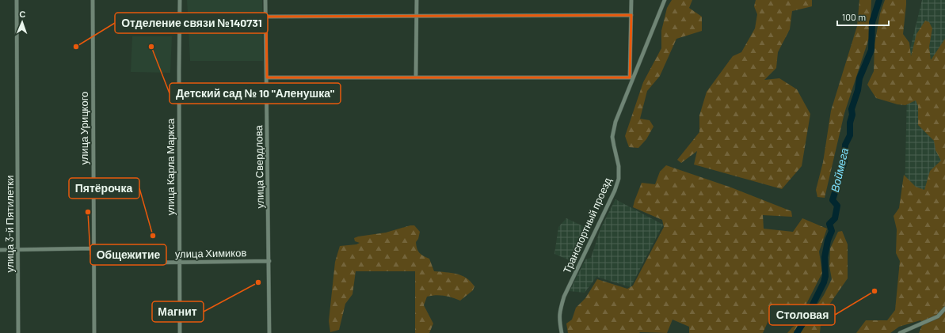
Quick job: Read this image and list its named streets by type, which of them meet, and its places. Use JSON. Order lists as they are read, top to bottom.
{
  "streets": {
    "street": [
      "улица Урицкого",
      "улица Карла Маркса",
      "улица Свердлова",
      "улица 3-й Пятилетки",
      "Транспортный проезд",
      "улица Химиков"
    ]
  },
  "crossings": [
    ["улица Карла Маркса", "улица Химиков"],
    ["улица Свердлова", "улица Химиков"]
  ],
  "water": ["Воймега"],
  "places": [
    "Отделение связи №140731",
    "Детский сад № 10 \"Аленушка\"",
    "Общежитие",
    "Пятёрочка",
    "Магнит",
    "Столовая"
  ],
  "scale_bar": "100 m",
  "north": "top"
}
